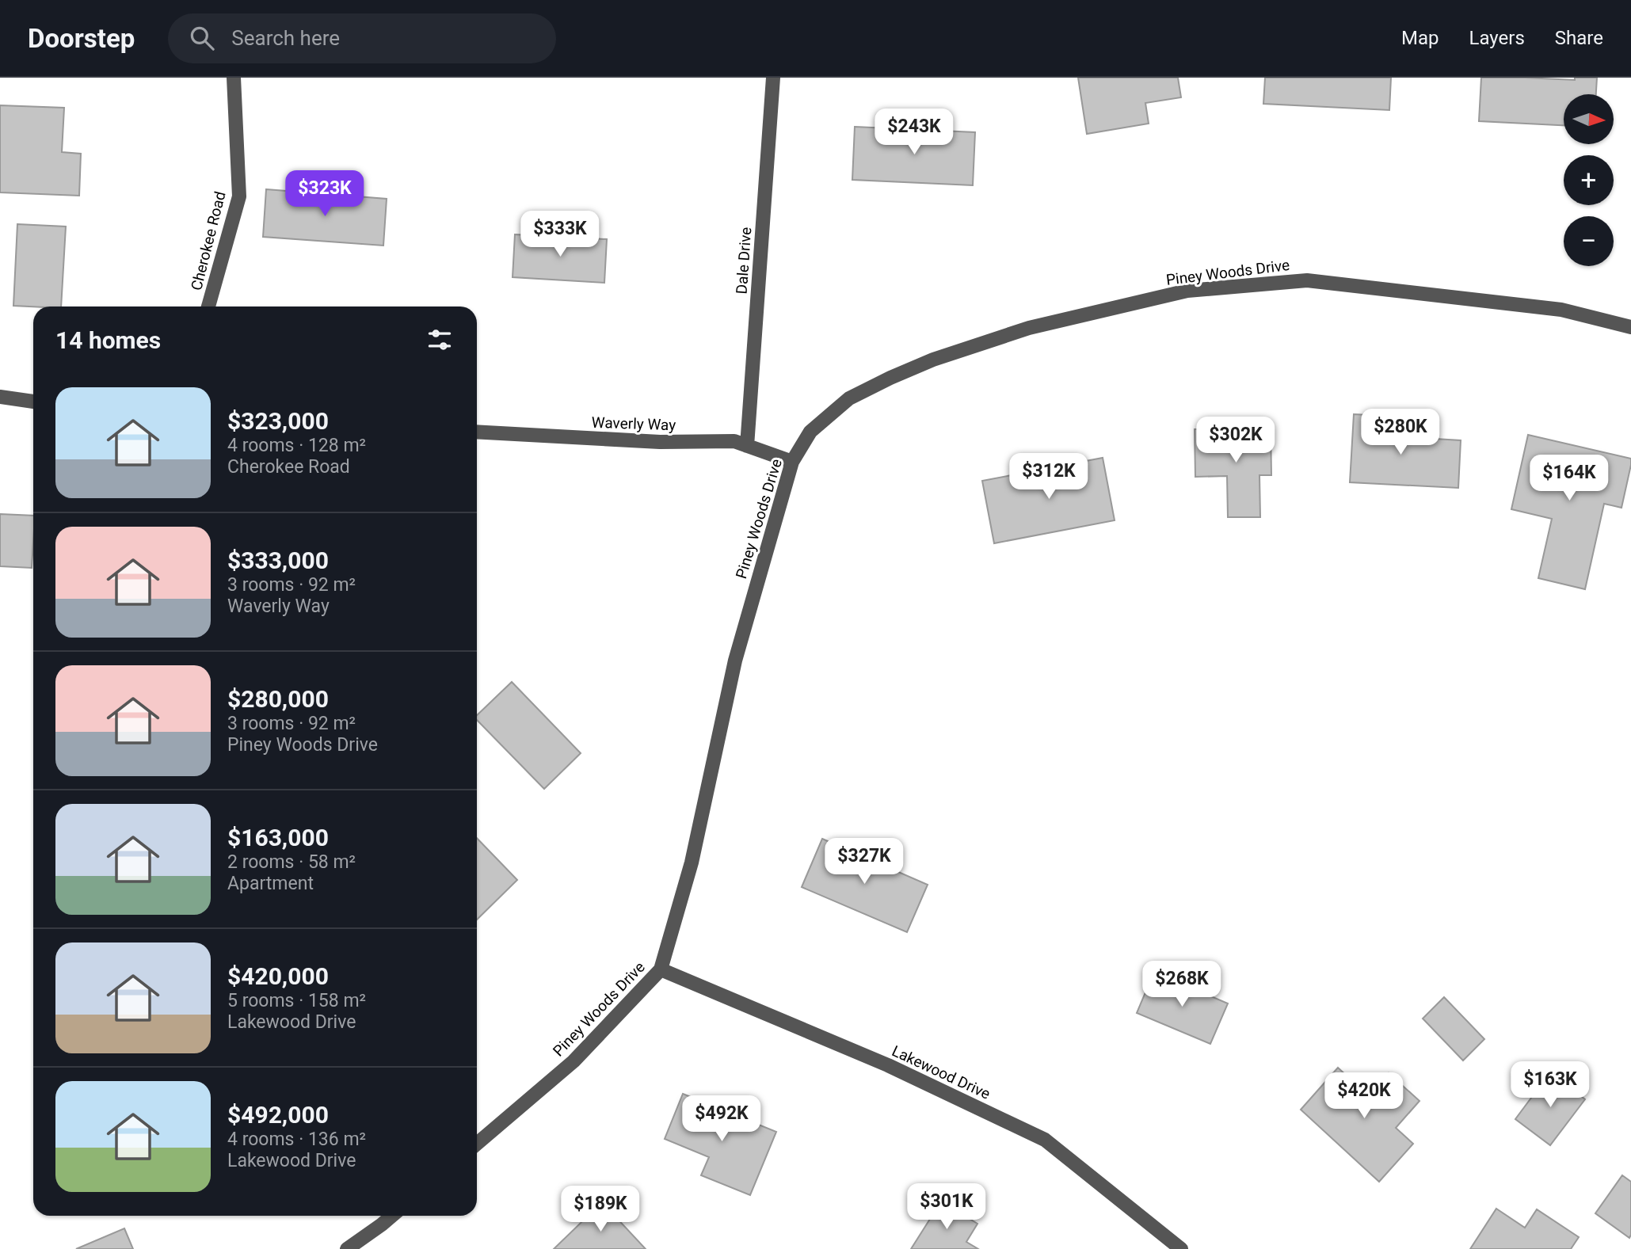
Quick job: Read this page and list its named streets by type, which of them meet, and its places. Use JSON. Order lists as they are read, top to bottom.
{
  "streets": {
    "street": [
      "Cherokee Road",
      "Dale Drive",
      "Piney Woods Drive",
      "Waverly Way",
      "Lakewood Drive"
    ]
  },
  "crossings": [
    ["Dale Drive", "Waverly Way"],
    ["Piney Woods Drive", "Waverly Way"],
    ["Piney Woods Drive", "Lakewood Drive"]
  ],
  "north": "right",
  "page": {
    "header": "Doorstep",
    "search": "Search here",
    "nav": ["Map", "Layers", "Share"],
    "map_buttons": ["+", "−"],
    "price": [
      "$243K",
      "$323K",
      "$333K",
      "$280K",
      "$302K",
      "$312K",
      "$164K",
      "$327K",
      "$268K",
      "$163K",
      "$420K",
      "$492K",
      "$301K",
      "$189K"
    ],
    "heading": "14 homes",
    "list": [
      {
        "name": "$323,000",
        "note": "4 rooms · 128 m² · Cherokee Road"
      },
      {
        "name": "$333,000",
        "note": "3 rooms · 92 m² · Waverly Way"
      },
      {
        "name": "$280,000",
        "note": "3 rooms · 92 m² · Piney Woods Drive"
      },
      {
        "name": "$163,000",
        "note": "2 rooms · 58 m² · Apartment"
      },
      {
        "name": "$420,000",
        "note": "5 rooms · 158 m² · Lakewood Drive"
      },
      {
        "name": "$492,000",
        "note": "4 rooms · 136 m² · Lakewood Drive"
      }
    ]
  }
}
